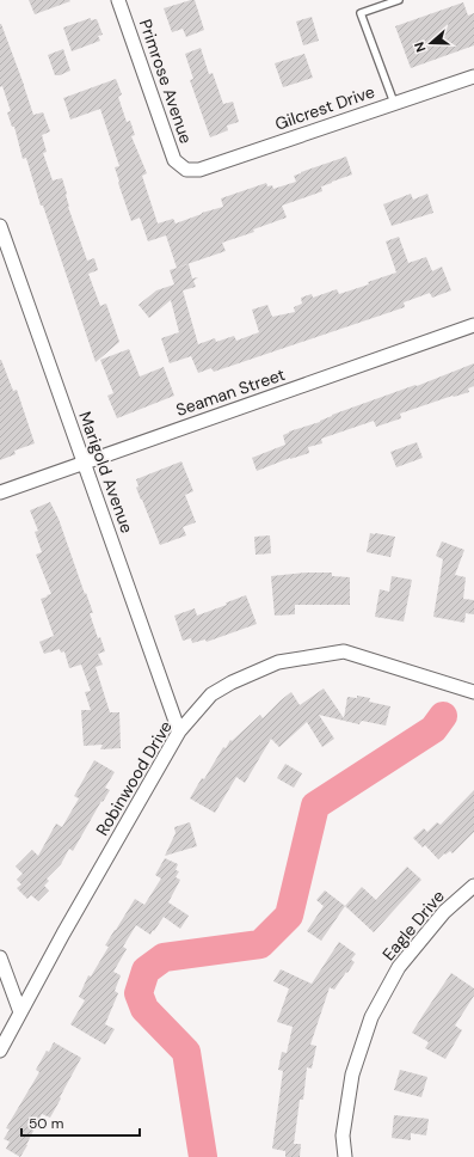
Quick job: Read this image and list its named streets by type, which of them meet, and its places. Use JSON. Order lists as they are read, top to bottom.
{
  "streets": {
    "street": [
      "Primrose Avenue",
      "Gilcrest Drive",
      "Seaman Street",
      "Marigold Avenue",
      "Robinwood Drive",
      "Eagle Drive"
    ]
  },
  "crossings": [
    ["Primrose Avenue", "Gilcrest Drive"],
    ["Seaman Street", "Marigold Avenue"],
    ["Marigold Avenue", "Robinwood Drive"]
  ],
  "scale_bar": "50 m",
  "north": "left"
}
